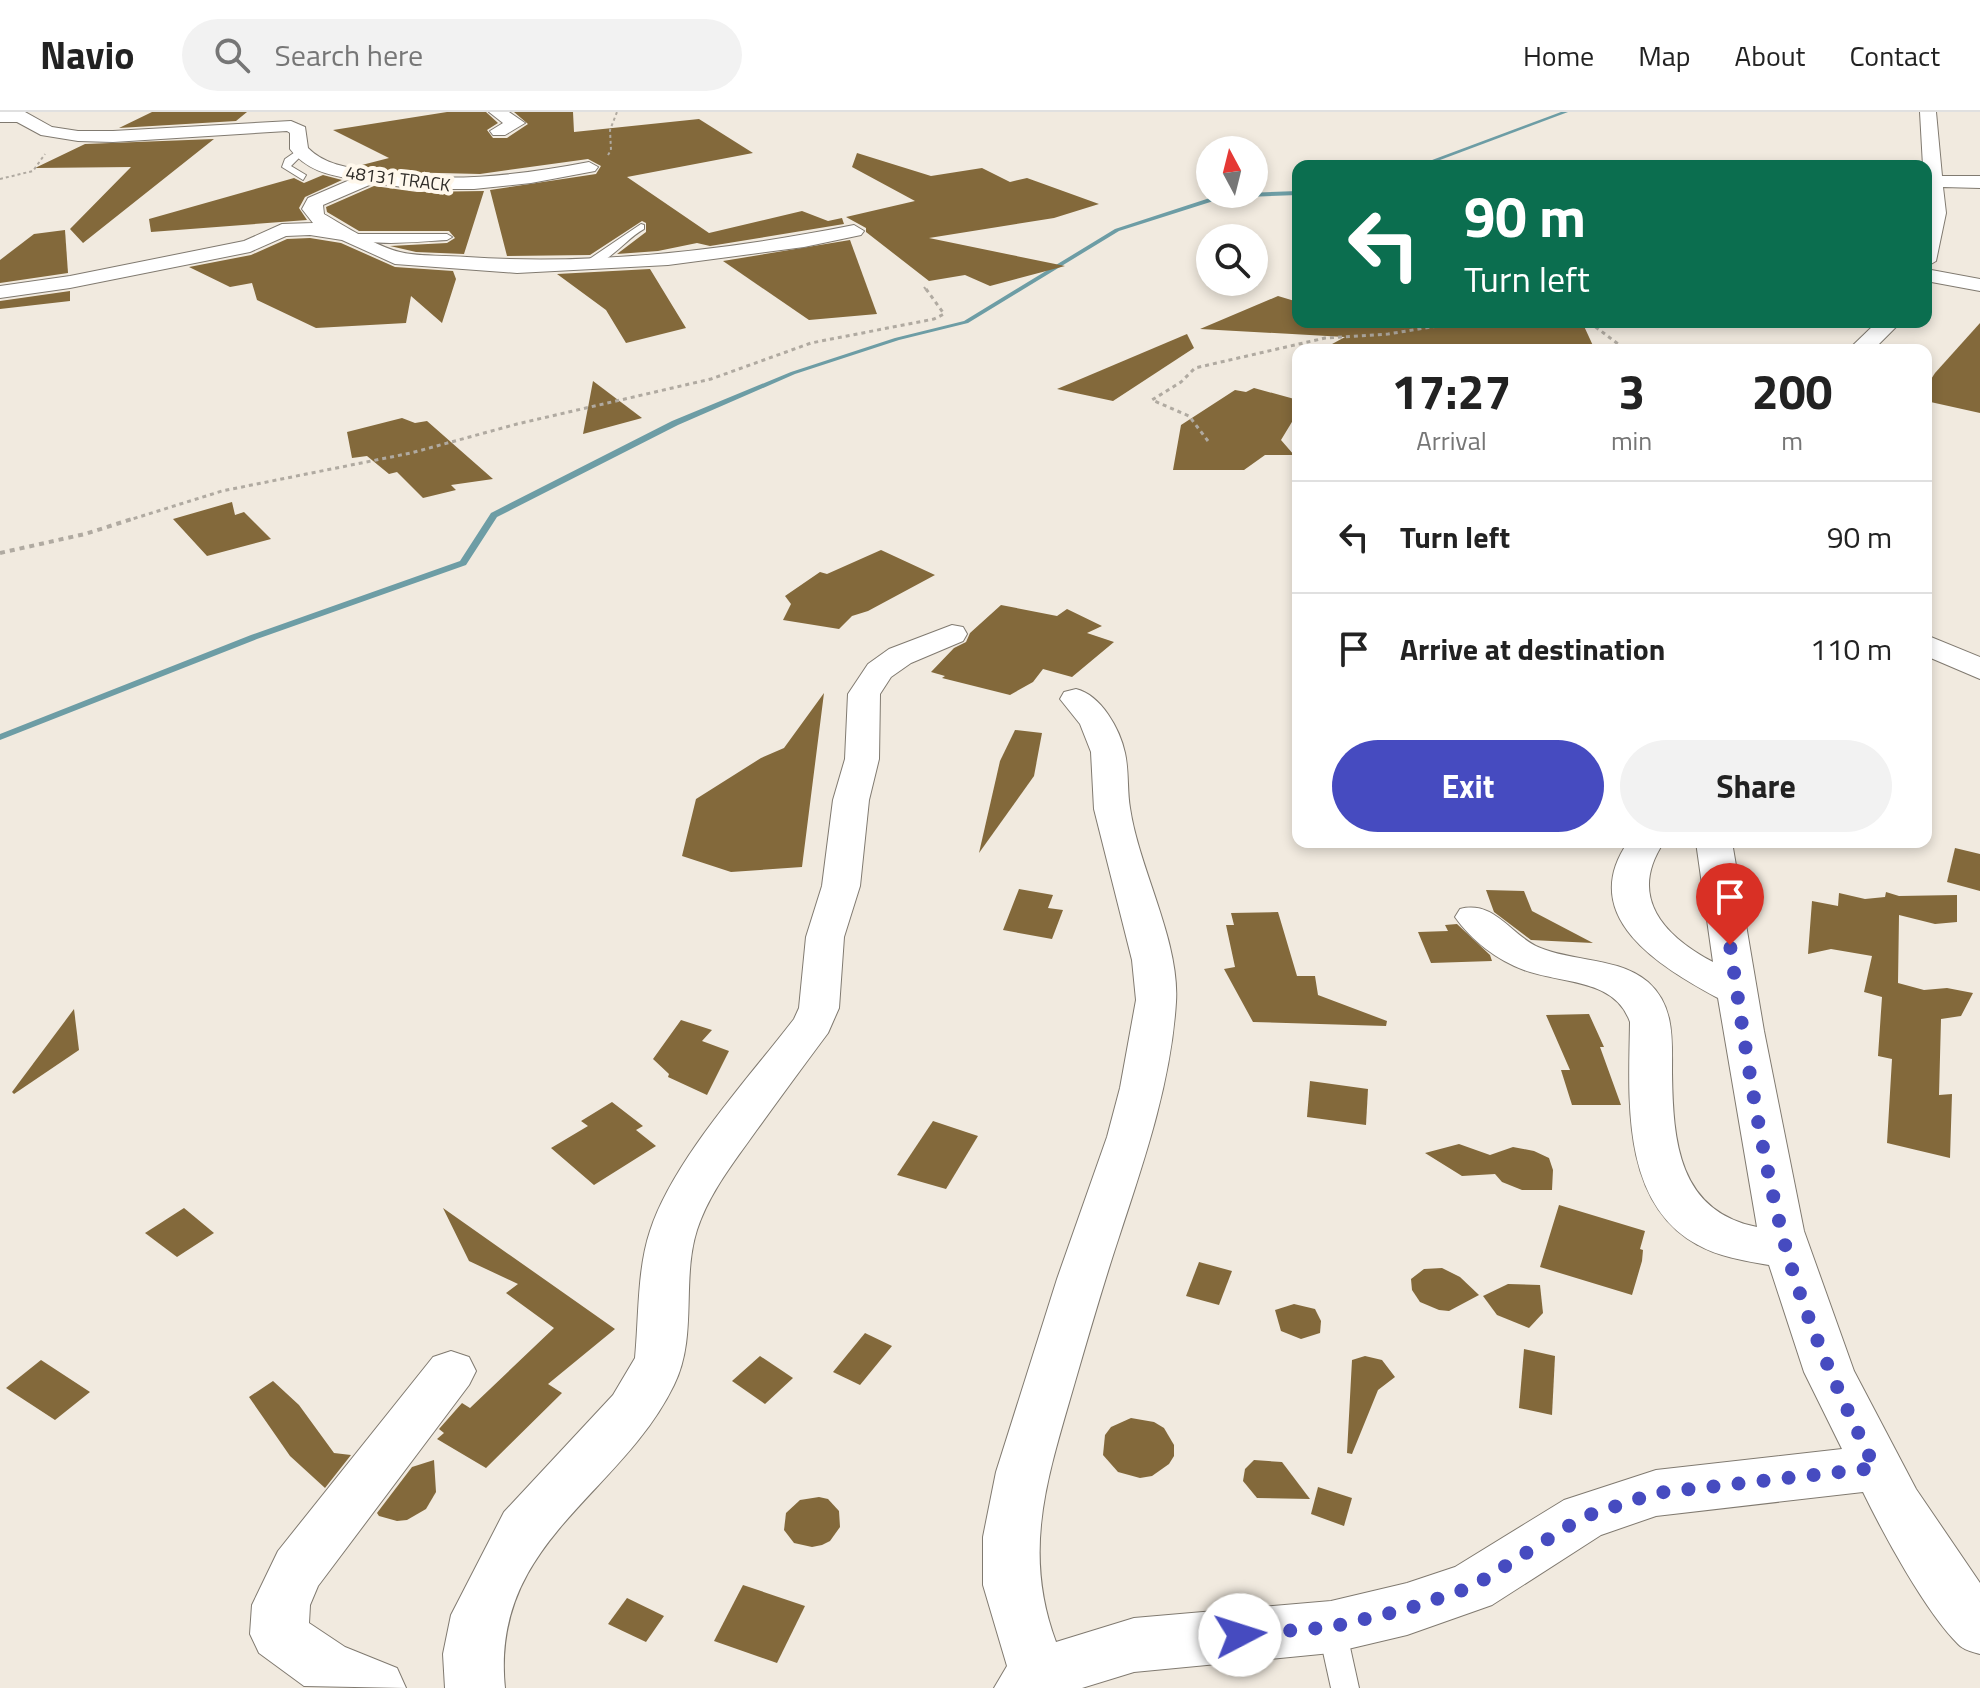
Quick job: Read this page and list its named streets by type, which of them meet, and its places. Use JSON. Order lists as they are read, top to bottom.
{
  "streets": {
    "street": ["48131 TRACK"]
  },
  "north": "top",
  "page": {
    "header": "Navio",
    "search": "Search here",
    "nav": [
      "Home",
      "Map",
      "About",
      "Contact"
    ],
    "turn": ["90 m", "Turn left"],
    "eta": [
      "17:27",
      "Arrival",
      "3",
      "min",
      "200",
      "m"
    ],
    "list": [
      {
        "name": "Turn left",
        "value": "90 m"
      },
      {
        "name": "Arrive at destination",
        "value": "110 m"
      }
    ],
    "buttons": ["Exit", "Share"]
  }
}
